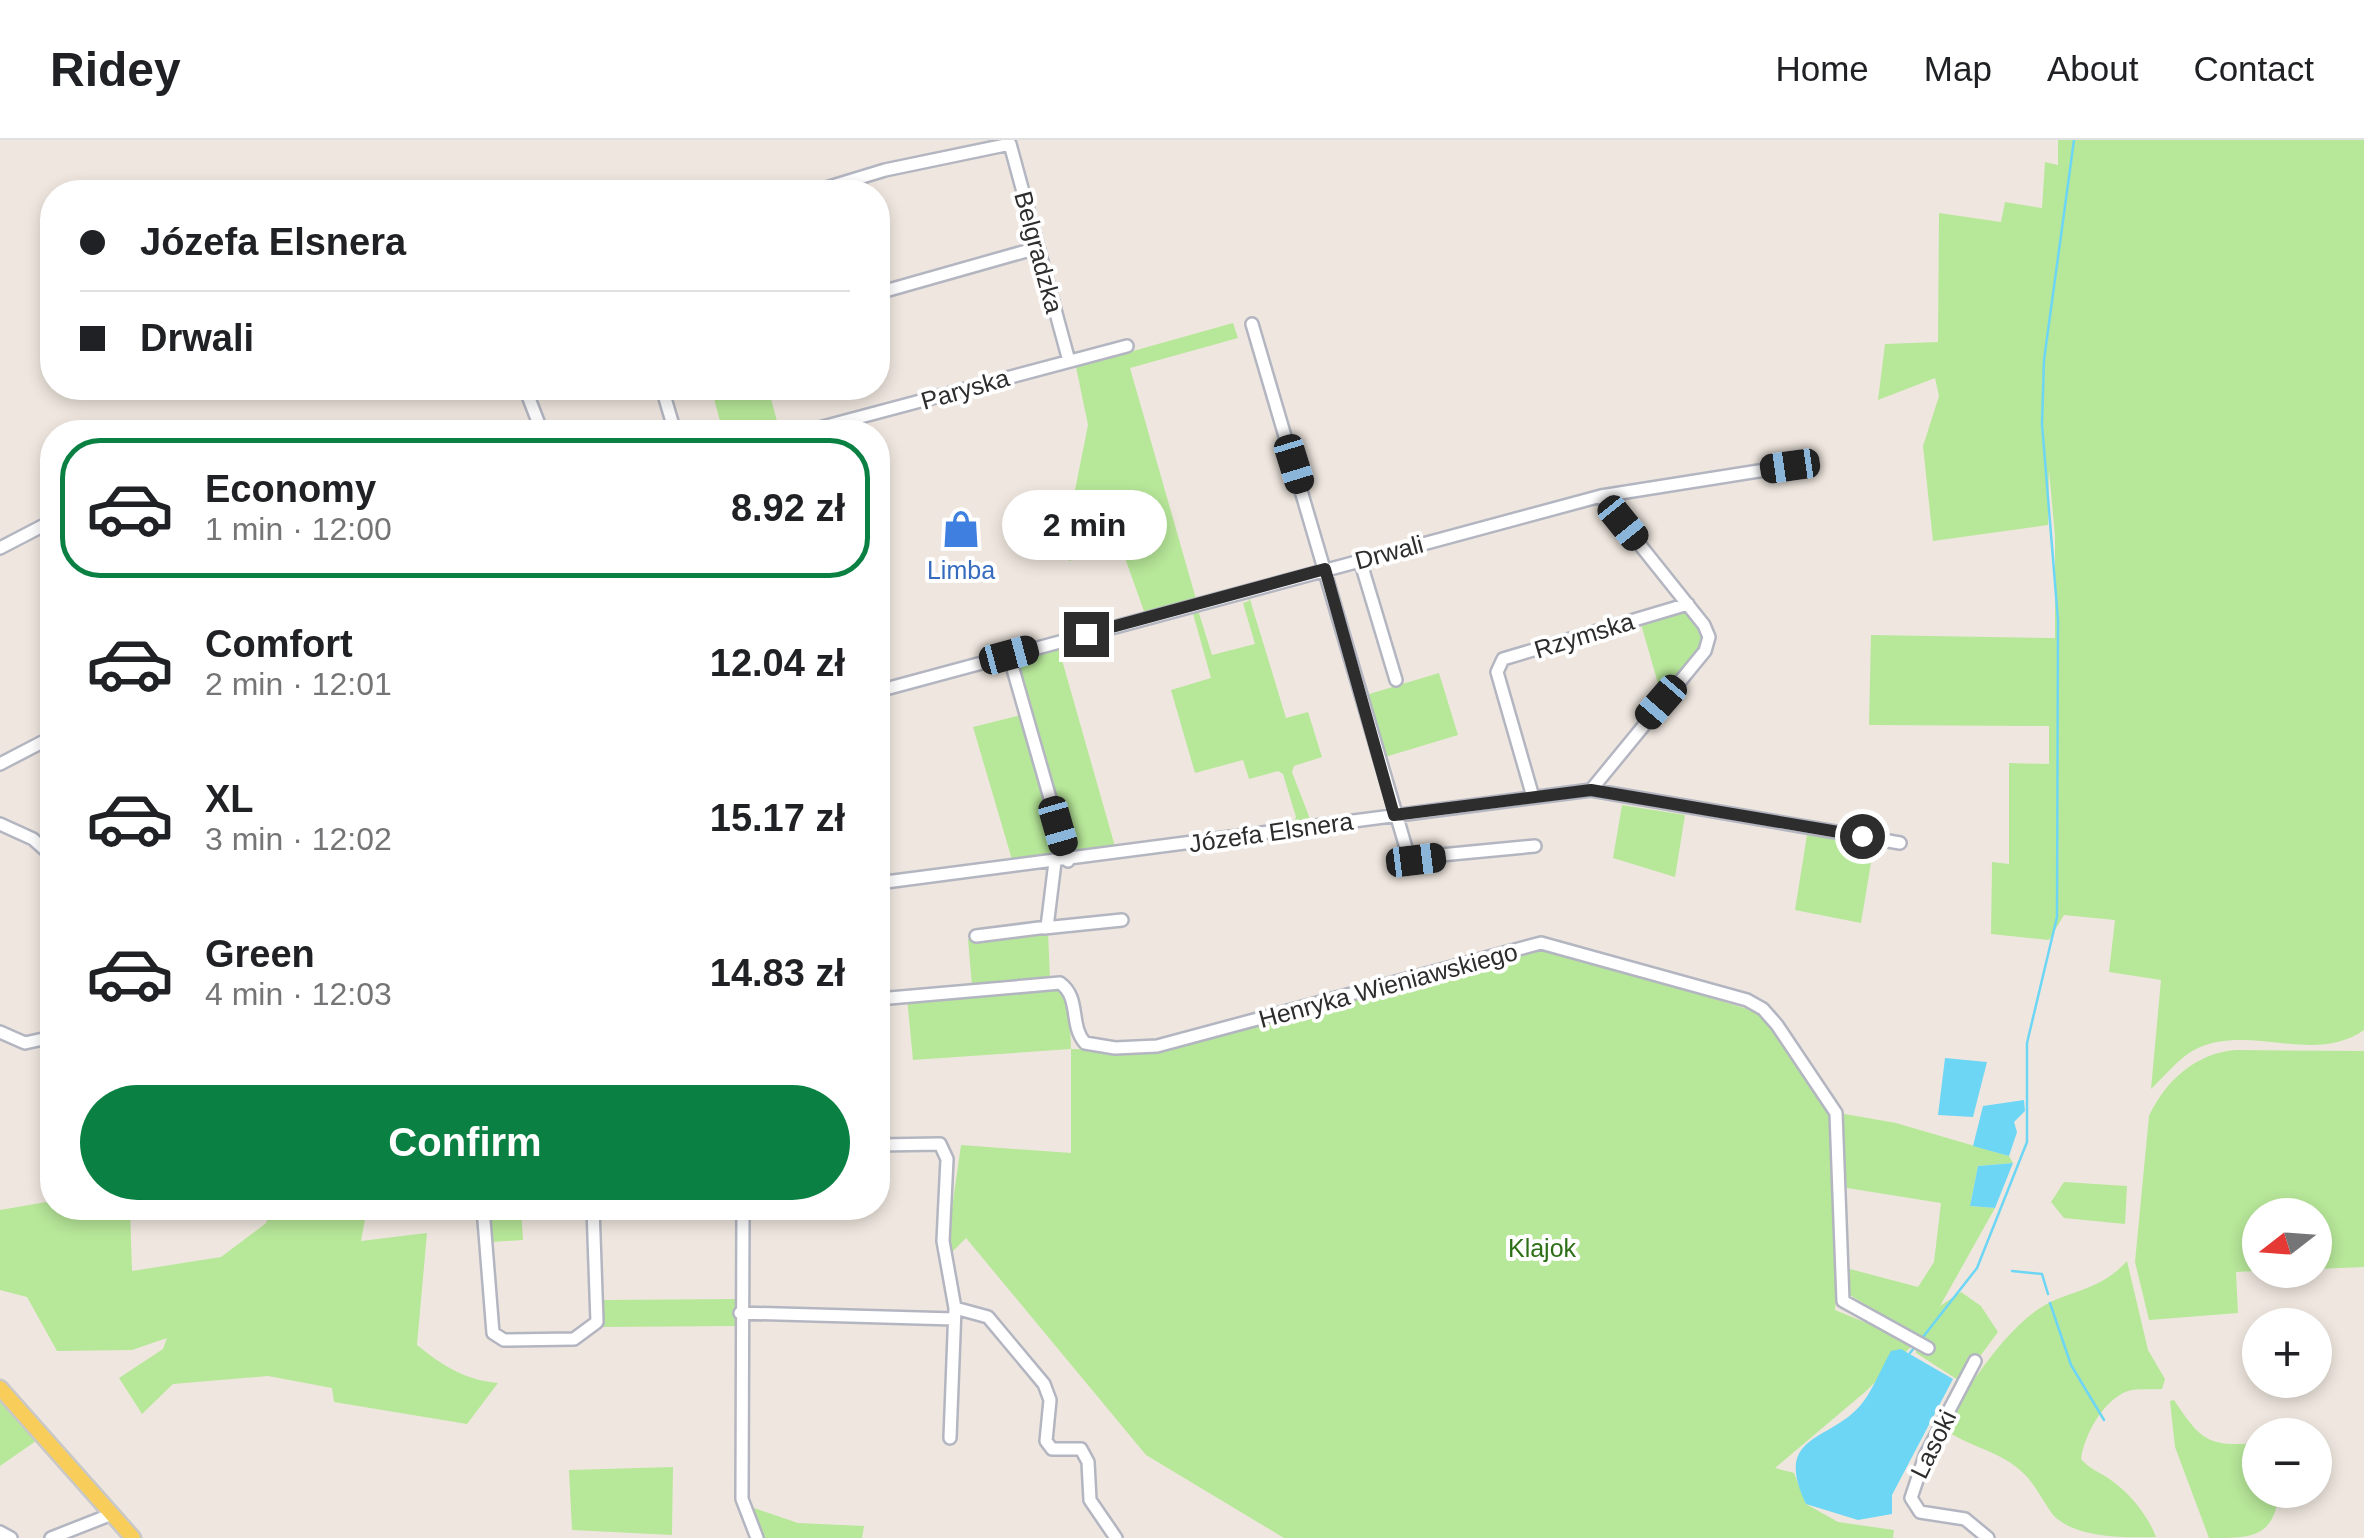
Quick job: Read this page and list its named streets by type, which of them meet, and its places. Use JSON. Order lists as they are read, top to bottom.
{
  "streets": {
    "street": [
      "Belgradzka",
      "Paryska",
      "Drwali",
      "Rzymska",
      "Józefa Elsnera",
      "Henryka Wieniawskiego",
      "Lasoki"
    ]
  },
  "crossings": [
    ["Belgradzka", "Paryska"],
    ["Rzymska", "Józefa Elsnera"]
  ],
  "parks": ["Klajok"],
  "places": {
    "shop": ["Limba"]
  },
  "north": "left",
  "page": {
    "header": "Ridey",
    "nav": [
      "Home",
      "Map",
      "About",
      "Contact"
    ],
    "banner": ["Józefa Elsnera", "Drwali"],
    "list": [
      {
        "name": "Economy",
        "note": "1 min · 12:00",
        "value": "8.92 zł"
      },
      {
        "name": "Comfort",
        "note": "2 min · 12:01",
        "value": "12.04 zł"
      },
      {
        "name": "XL",
        "note": "3 min · 12:02",
        "value": "15.17 zł"
      },
      {
        "name": "Green",
        "note": "4 min · 12:03",
        "value": "14.83 zł"
      }
    ],
    "bubble": "2 min",
    "buttons": "Confirm",
    "map_buttons": ["+", "−"]
  }
}
